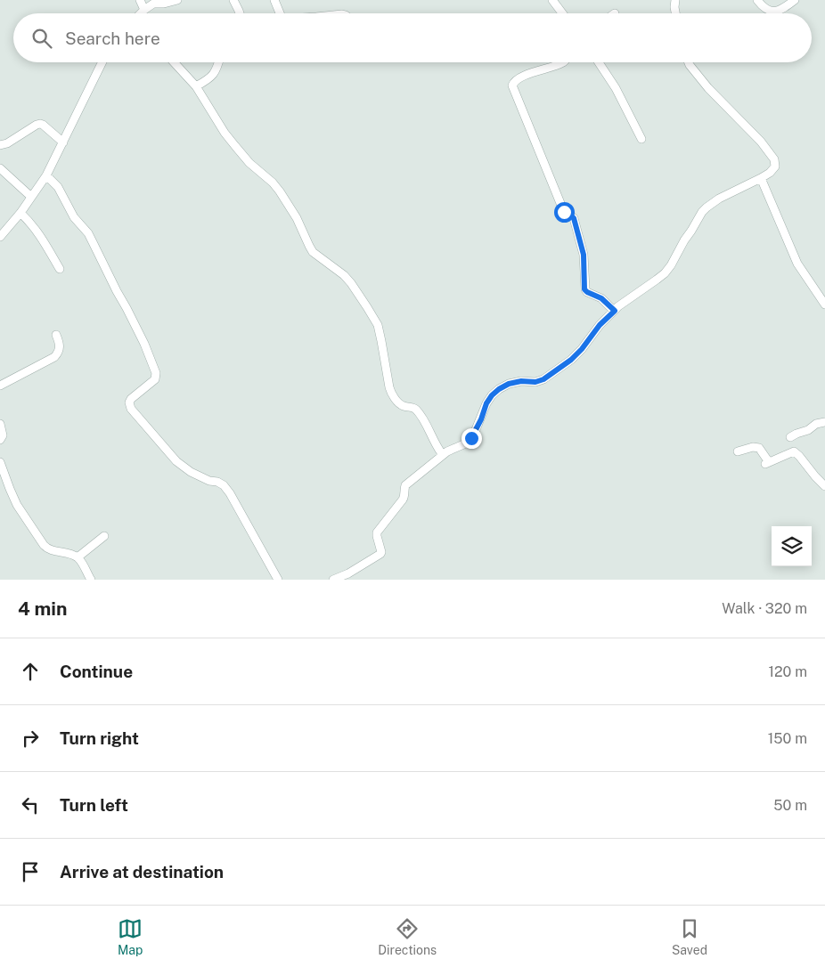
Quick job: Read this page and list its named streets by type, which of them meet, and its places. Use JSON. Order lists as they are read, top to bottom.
{
  "page": {
    "search": "Search here",
    "heading": ["4 min", "Walk · 320 m"],
    "list": [
      ["Continue", "120 m"],
      ["Turn right", "150 m"],
      ["Turn left", "50 m"],
      "Arrive at destination"
    ],
    "nav": ["Map", "Directions", "Saved"]
  }
}
